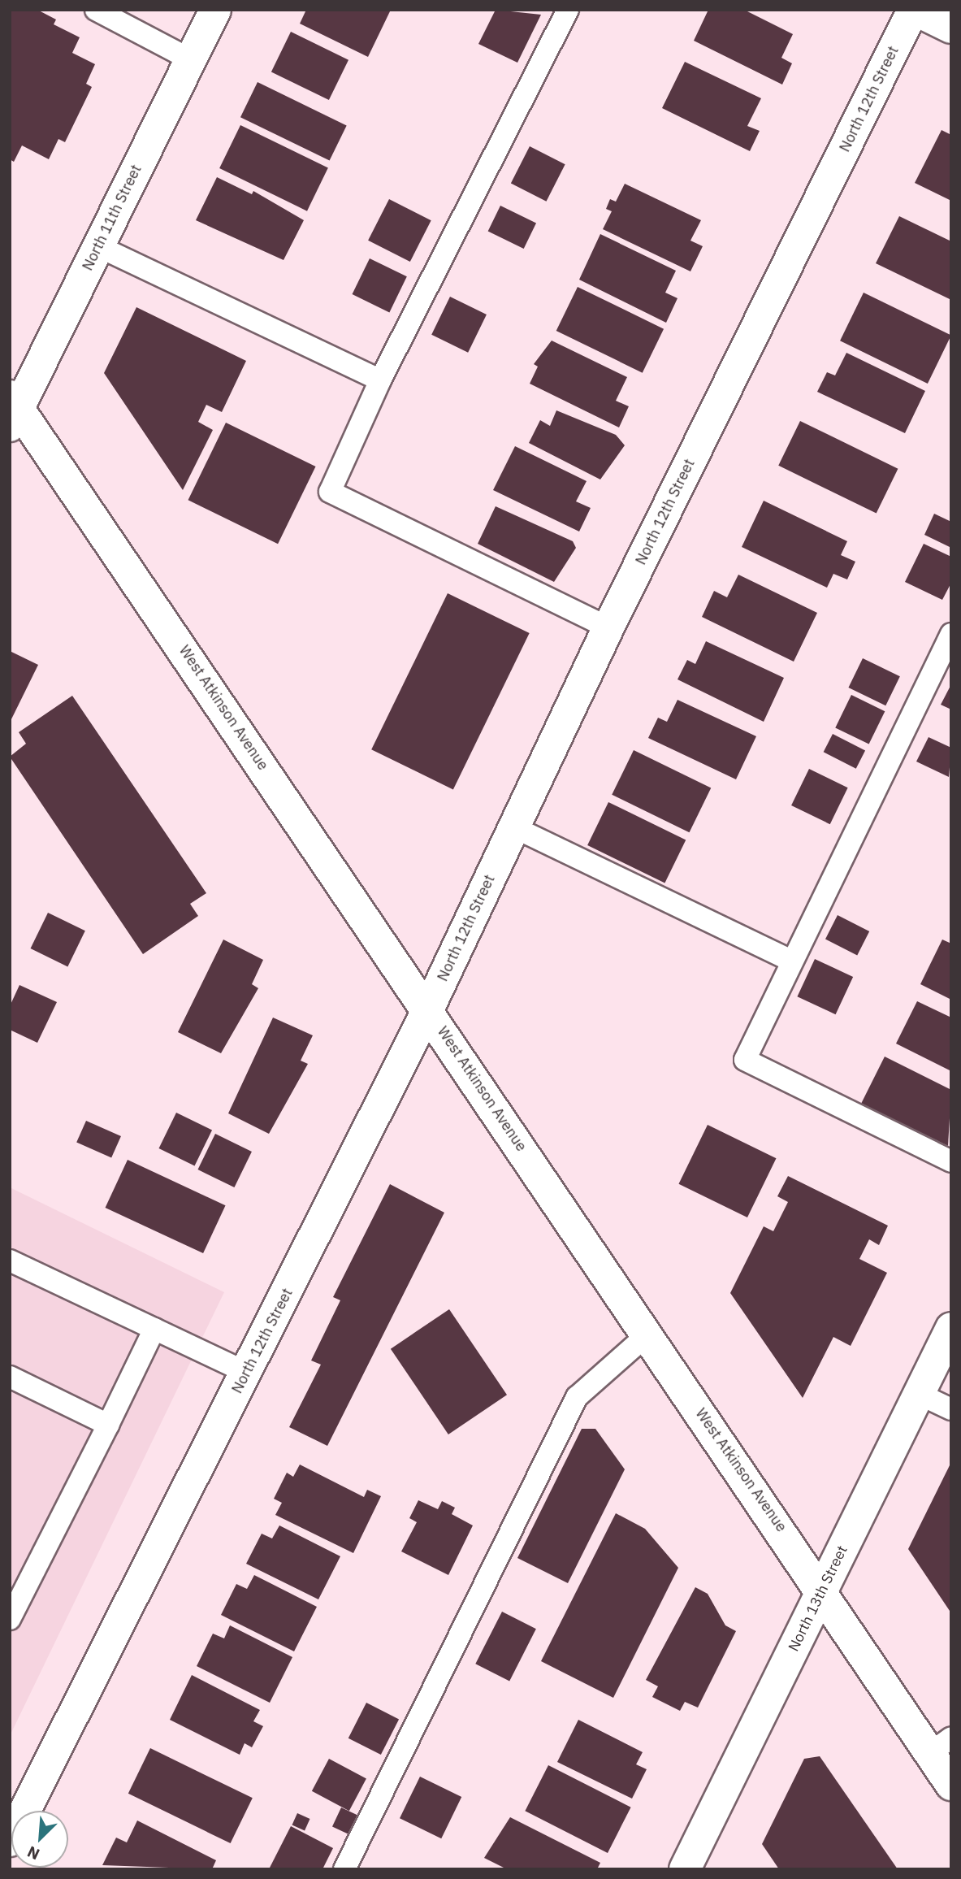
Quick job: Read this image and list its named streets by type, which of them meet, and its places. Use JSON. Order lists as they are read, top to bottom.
{
  "streets": {
    "street": [
      "North 12th Street",
      "North 11th Street",
      "West Atkinson Avenue",
      "North 13th Street"
    ]
  },
  "crossings": [
    ["North 12th Street", "West Atkinson Avenue"],
    ["North 11th Street", "West Atkinson Avenue"],
    ["West Atkinson Avenue", "North 13th Street"]
  ],
  "north": "bottom left"
}
